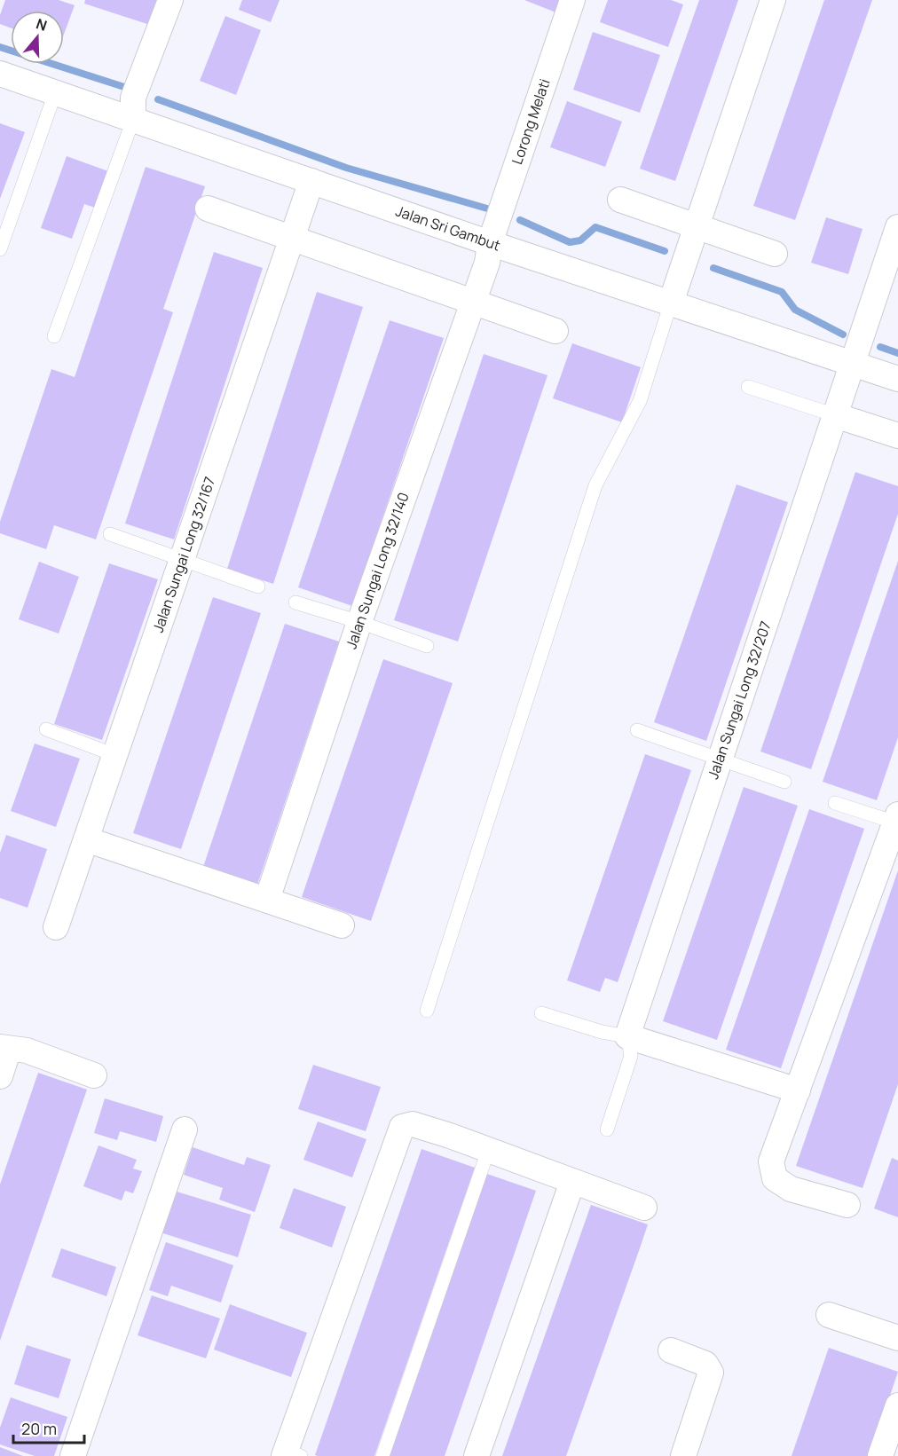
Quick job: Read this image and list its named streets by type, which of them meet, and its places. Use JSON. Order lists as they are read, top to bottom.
{
  "streets": {
    "street": [
      "Lorong Melati",
      "Jalan Sri Gambut",
      "Jalan Sungai Long 32/167",
      "Jalan Sungai Long 32/140",
      "Jalan Sungai Long 32/207"
    ]
  },
  "crossings": [
    ["Lorong Melati", "Jalan Sri Gambut"],
    ["Lorong Melati", "Jalan Sungai Long 32/140"],
    ["Jalan Sri Gambut", "Jalan Sungai Long 32/167"],
    ["Jalan Sri Gambut", "Jalan Sungai Long 32/140"],
    ["Jalan Sri Gambut", "Jalan Sungai Long 32/207"]
  ],
  "scale_bar": "20 m",
  "north": "top"
}
